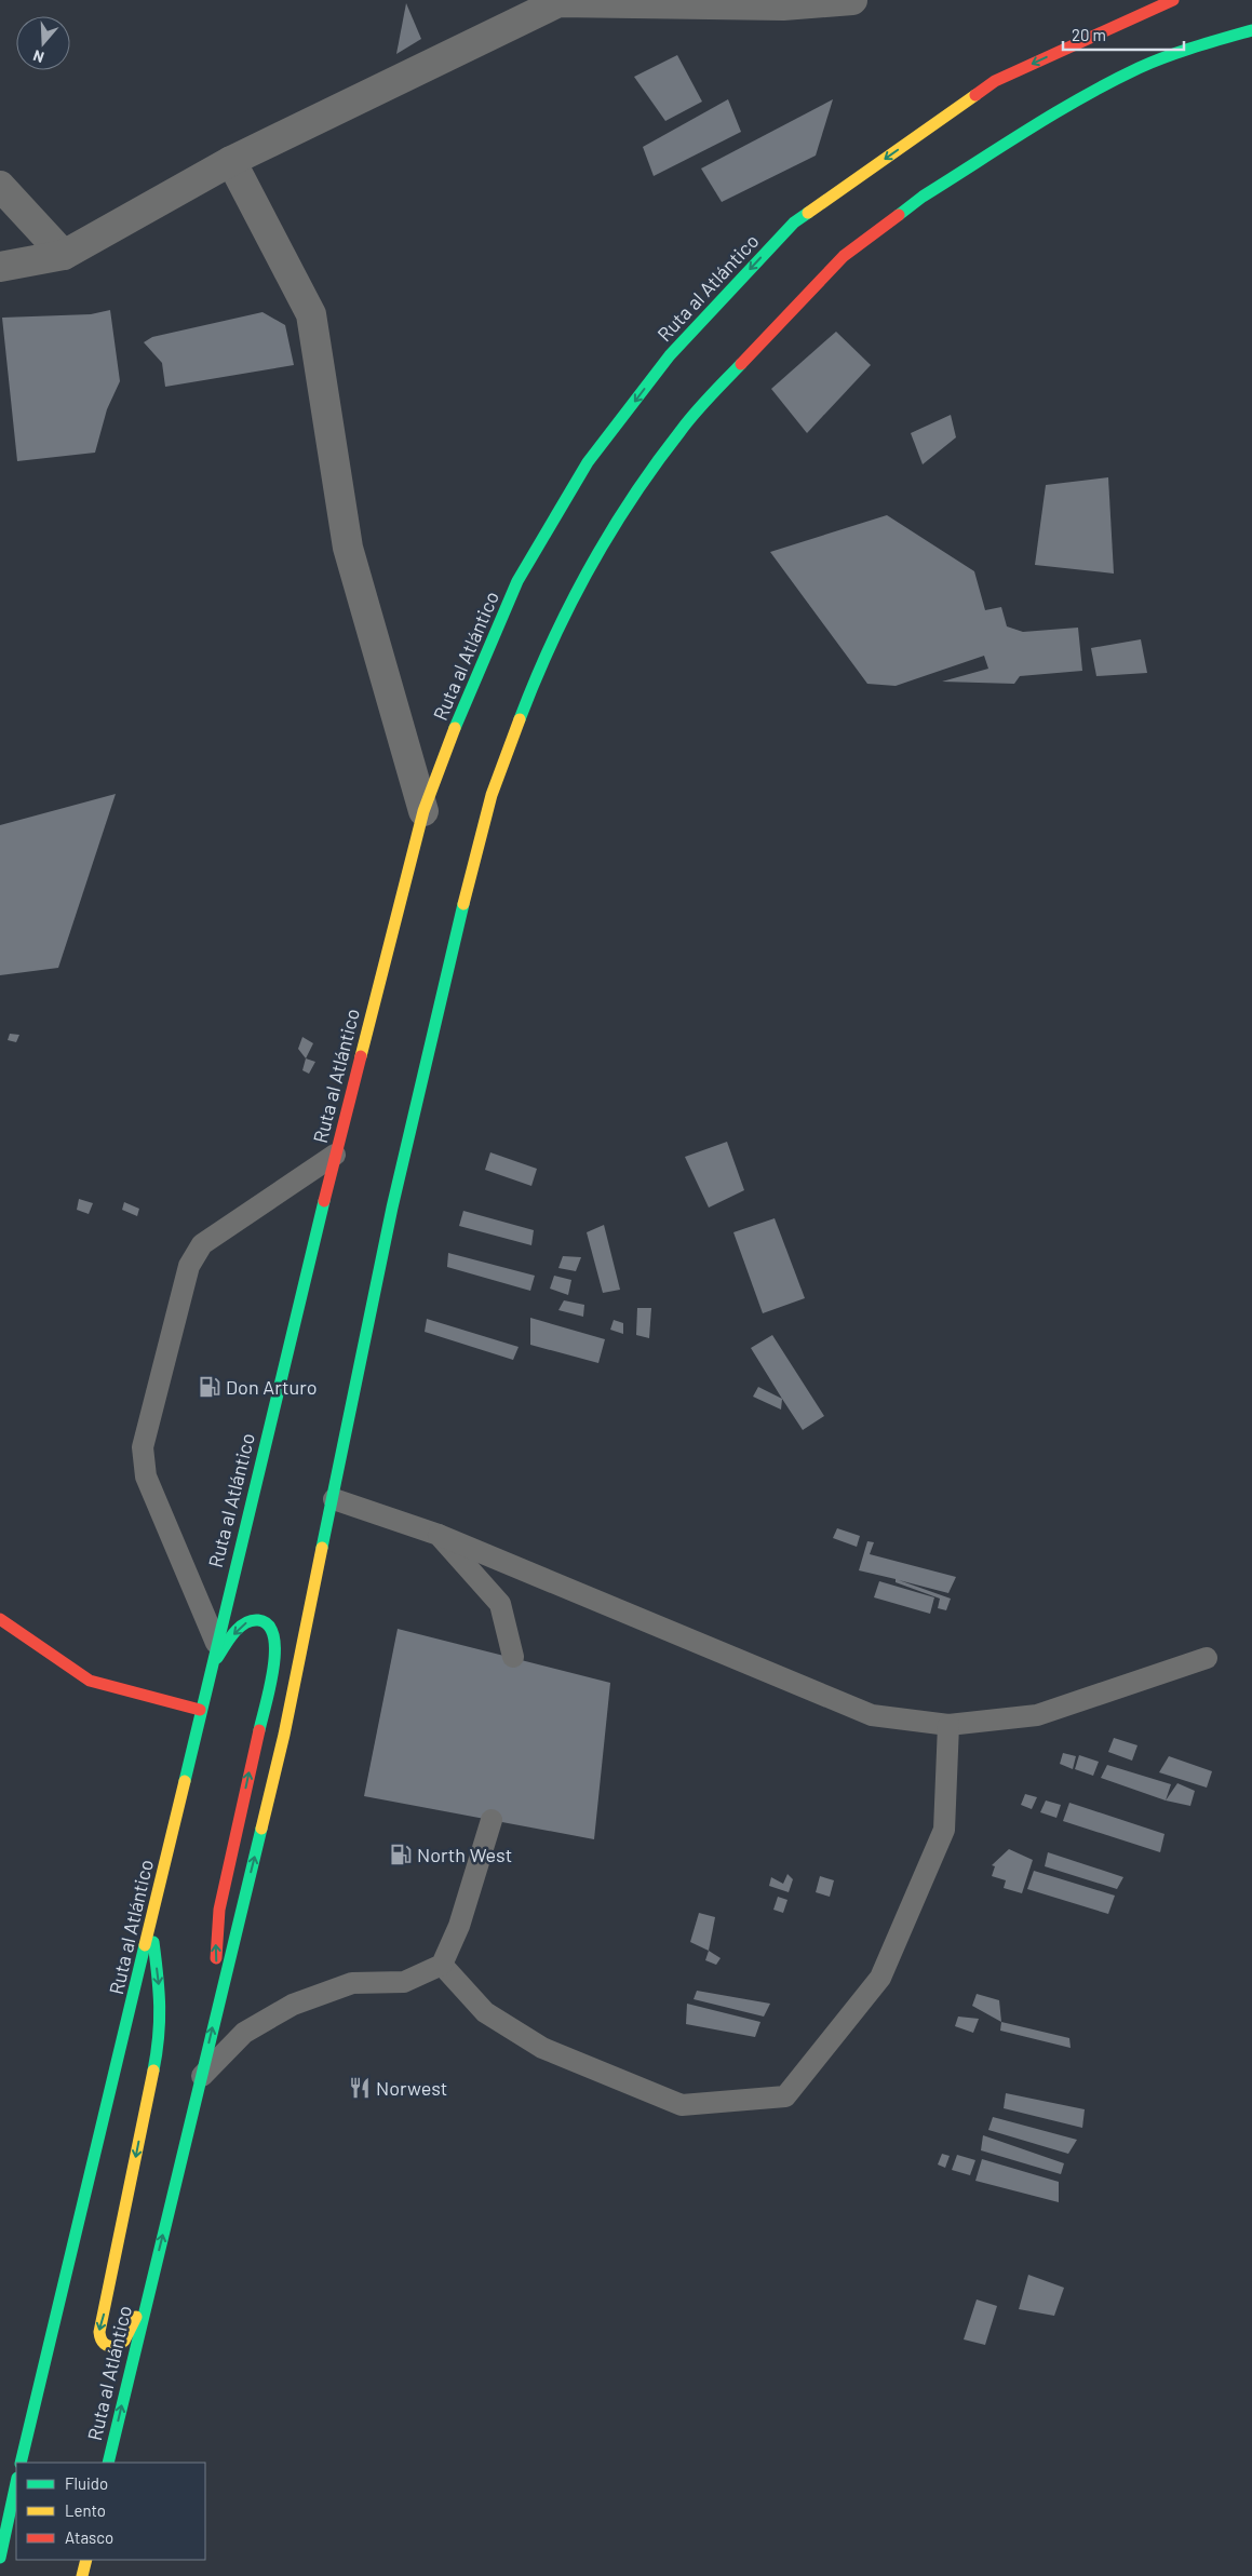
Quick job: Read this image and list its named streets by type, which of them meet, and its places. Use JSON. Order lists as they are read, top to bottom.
{
  "streets": {
    "main road": ["Ruta al Atlántico"]
  },
  "places": {
    "fuel station": ["Don Arturo", "North West"],
    "restaurant": ["Norwest"]
  },
  "legend": ["Fluido", "Lento", "Atasco"],
  "scale_bar": "20 m",
  "north": "bottom"
}
